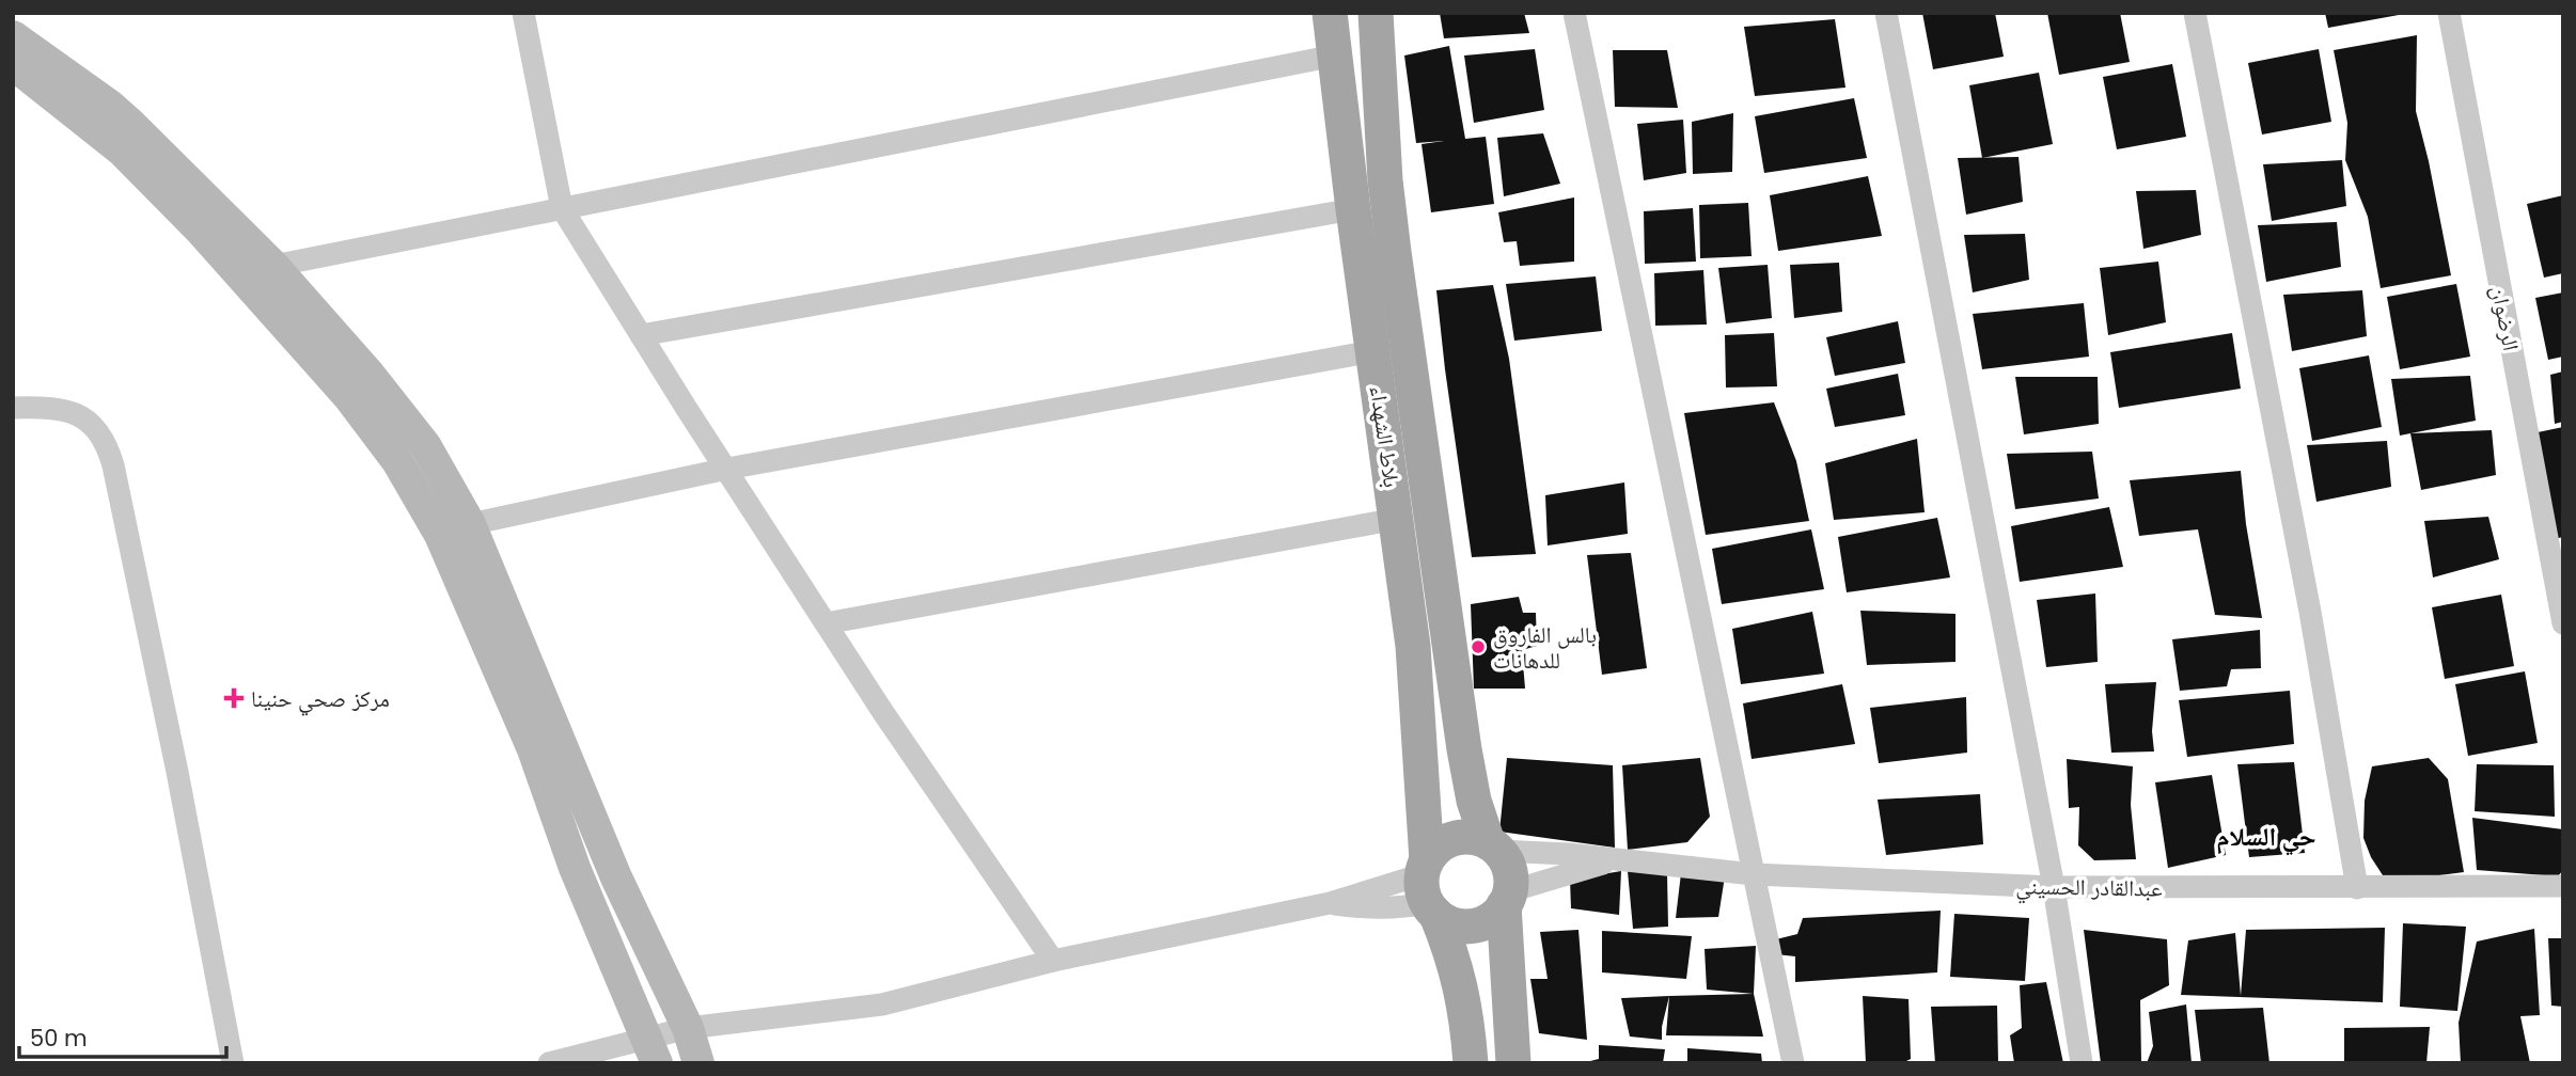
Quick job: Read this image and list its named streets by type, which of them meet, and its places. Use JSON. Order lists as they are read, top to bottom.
{
  "streets": {
    "main road": ["بلاط الشهداء"],
    "street": ["الرضوان", "عبدالقادر الحسيني"]
  },
  "crossings": [
    ["بلاط الشهداء", "عبدالقادر الحسيني"]
  ],
  "districts": ["حي السلام"],
  "places": {
    "other": ["بالس الفاروق للدهانات"],
    "health": ["مركز صحي حنينا"]
  },
  "scale_bar": "50 m"
}
